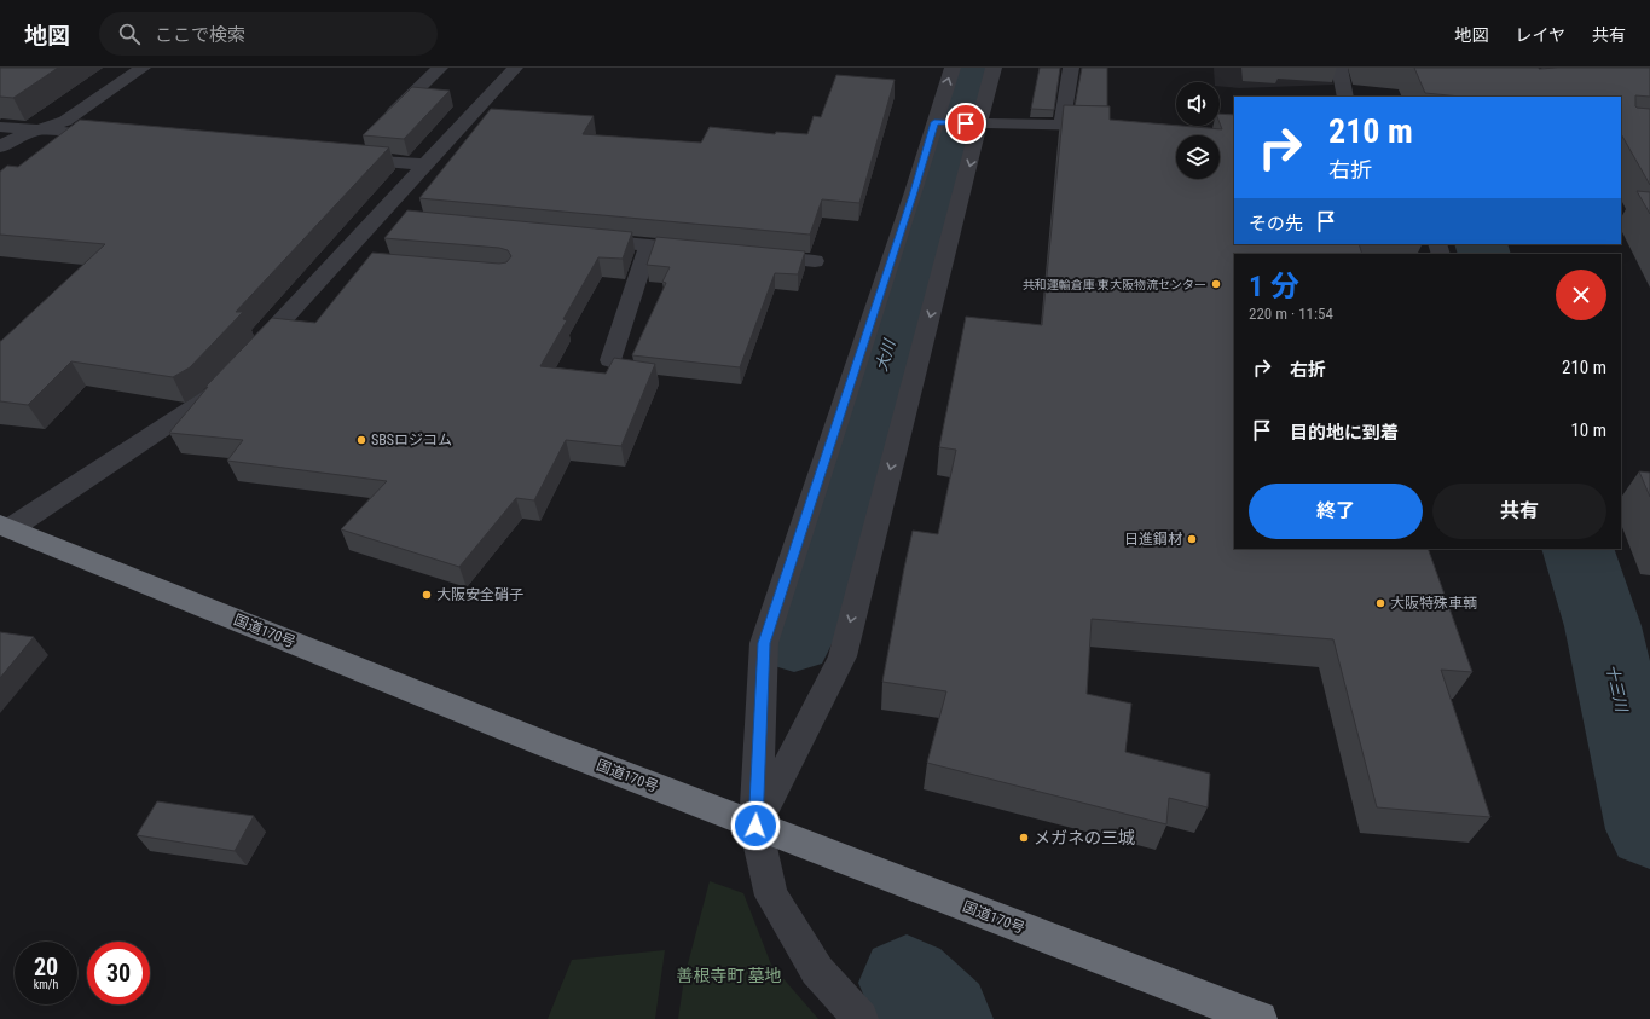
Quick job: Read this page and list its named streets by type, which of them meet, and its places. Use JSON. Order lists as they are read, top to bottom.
{
  "streets": {
    "highway": ["国道170号"]
  },
  "water": ["大川", "十三川"],
  "parks": ["善根寺町 墓地"],
  "places": [
    "共和運輸倉庫 東大阪物流センター",
    "SBSロジコム",
    "日進鋼材",
    "大阪安全硝子",
    "大阪特殊車輌",
    "メガネの三城"
  ],
  "page": {
    "header": "地図",
    "search": "ここで検索",
    "nav": ["地図", "レイヤ", "共有"],
    "turn": ["210 m", "右折"],
    "then": "その先",
    "heading": ["1 分", "220 m · 11:54"],
    "list": [
      {
        "name": "右折",
        "value": "210 m"
      },
      {
        "name": "目的地に到着",
        "value": "10 m"
      }
    ],
    "buttons": ["終了", "共有"],
    "speed": "20 km/h",
    "limit": "30"
  }
}
